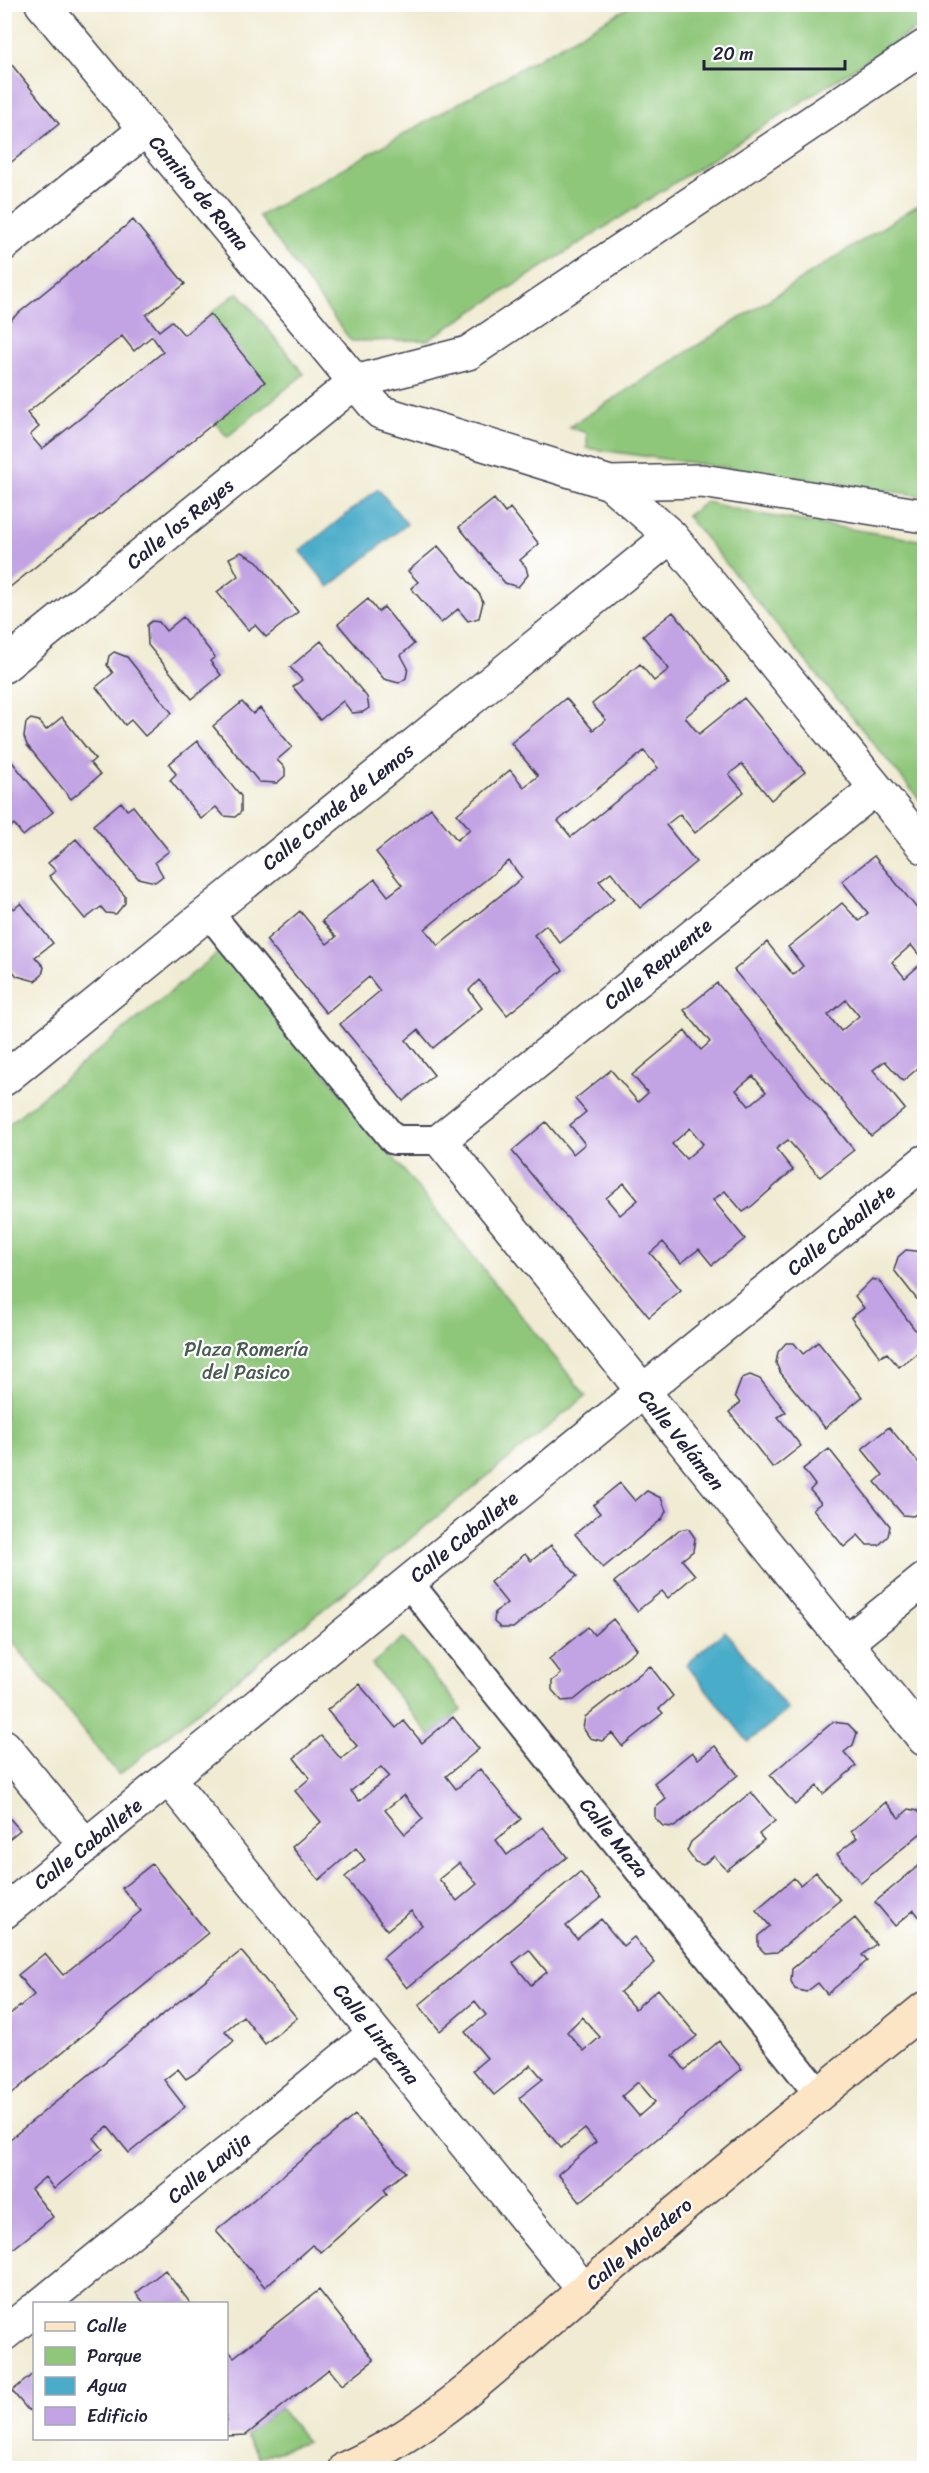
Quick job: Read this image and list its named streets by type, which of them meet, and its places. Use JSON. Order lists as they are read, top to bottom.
{
  "streets": {
    "main road": ["Calle Moledero"],
    "street": [
      "Camino de Roma",
      "Calle los Reyes",
      "Calle Conde de Lemos",
      "Calle Repuente",
      "Calle Caballete",
      "Calle Velámen",
      "Calle Maza",
      "Calle Linterna",
      "Calle Lavija"
    ]
  },
  "crossings": [
    ["Camino de Roma", "Calle los Reyes"],
    ["Calle Repuente", "Calle Velámen"],
    ["Calle Caballete", "Calle Velámen"],
    ["Calle Caballete", "Calle Maza"],
    ["Calle Caballete", "Calle Linterna"],
    ["Calle Maza", "Calle Moledero"],
    ["Calle Linterna", "Calle Lavija"],
    ["Calle Linterna", "Calle Moledero"]
  ],
  "parks": ["Plaza Romería del Pasico"],
  "legend": [
    "Calle",
    "Parque",
    "Agua",
    "Edificio"
  ],
  "scale_bar": "20 m"
}
